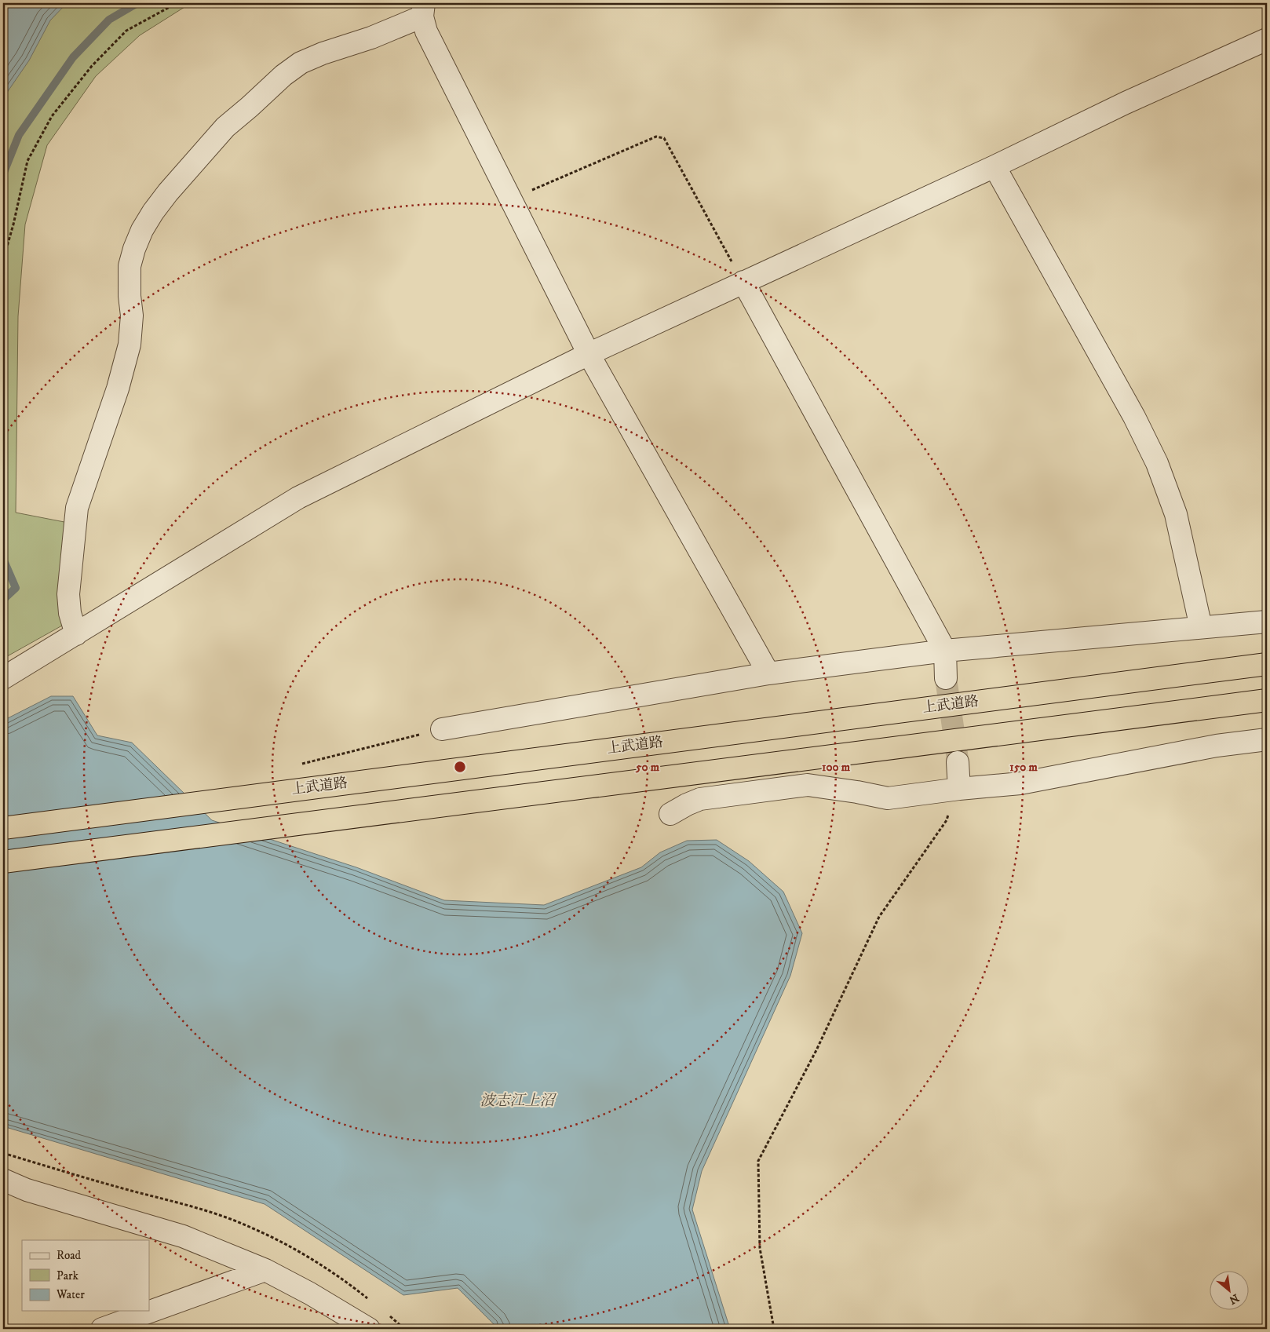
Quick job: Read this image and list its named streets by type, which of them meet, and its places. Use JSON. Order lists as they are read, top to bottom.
{
  "streets": {
    "highway": ["上武道路"]
  },
  "water": ["波志江上沼"],
  "legend": ["Road", "Park", "Water"],
  "north": "bottom right",
  "rings": ["50 m", "100 m", "150 m"]
}
